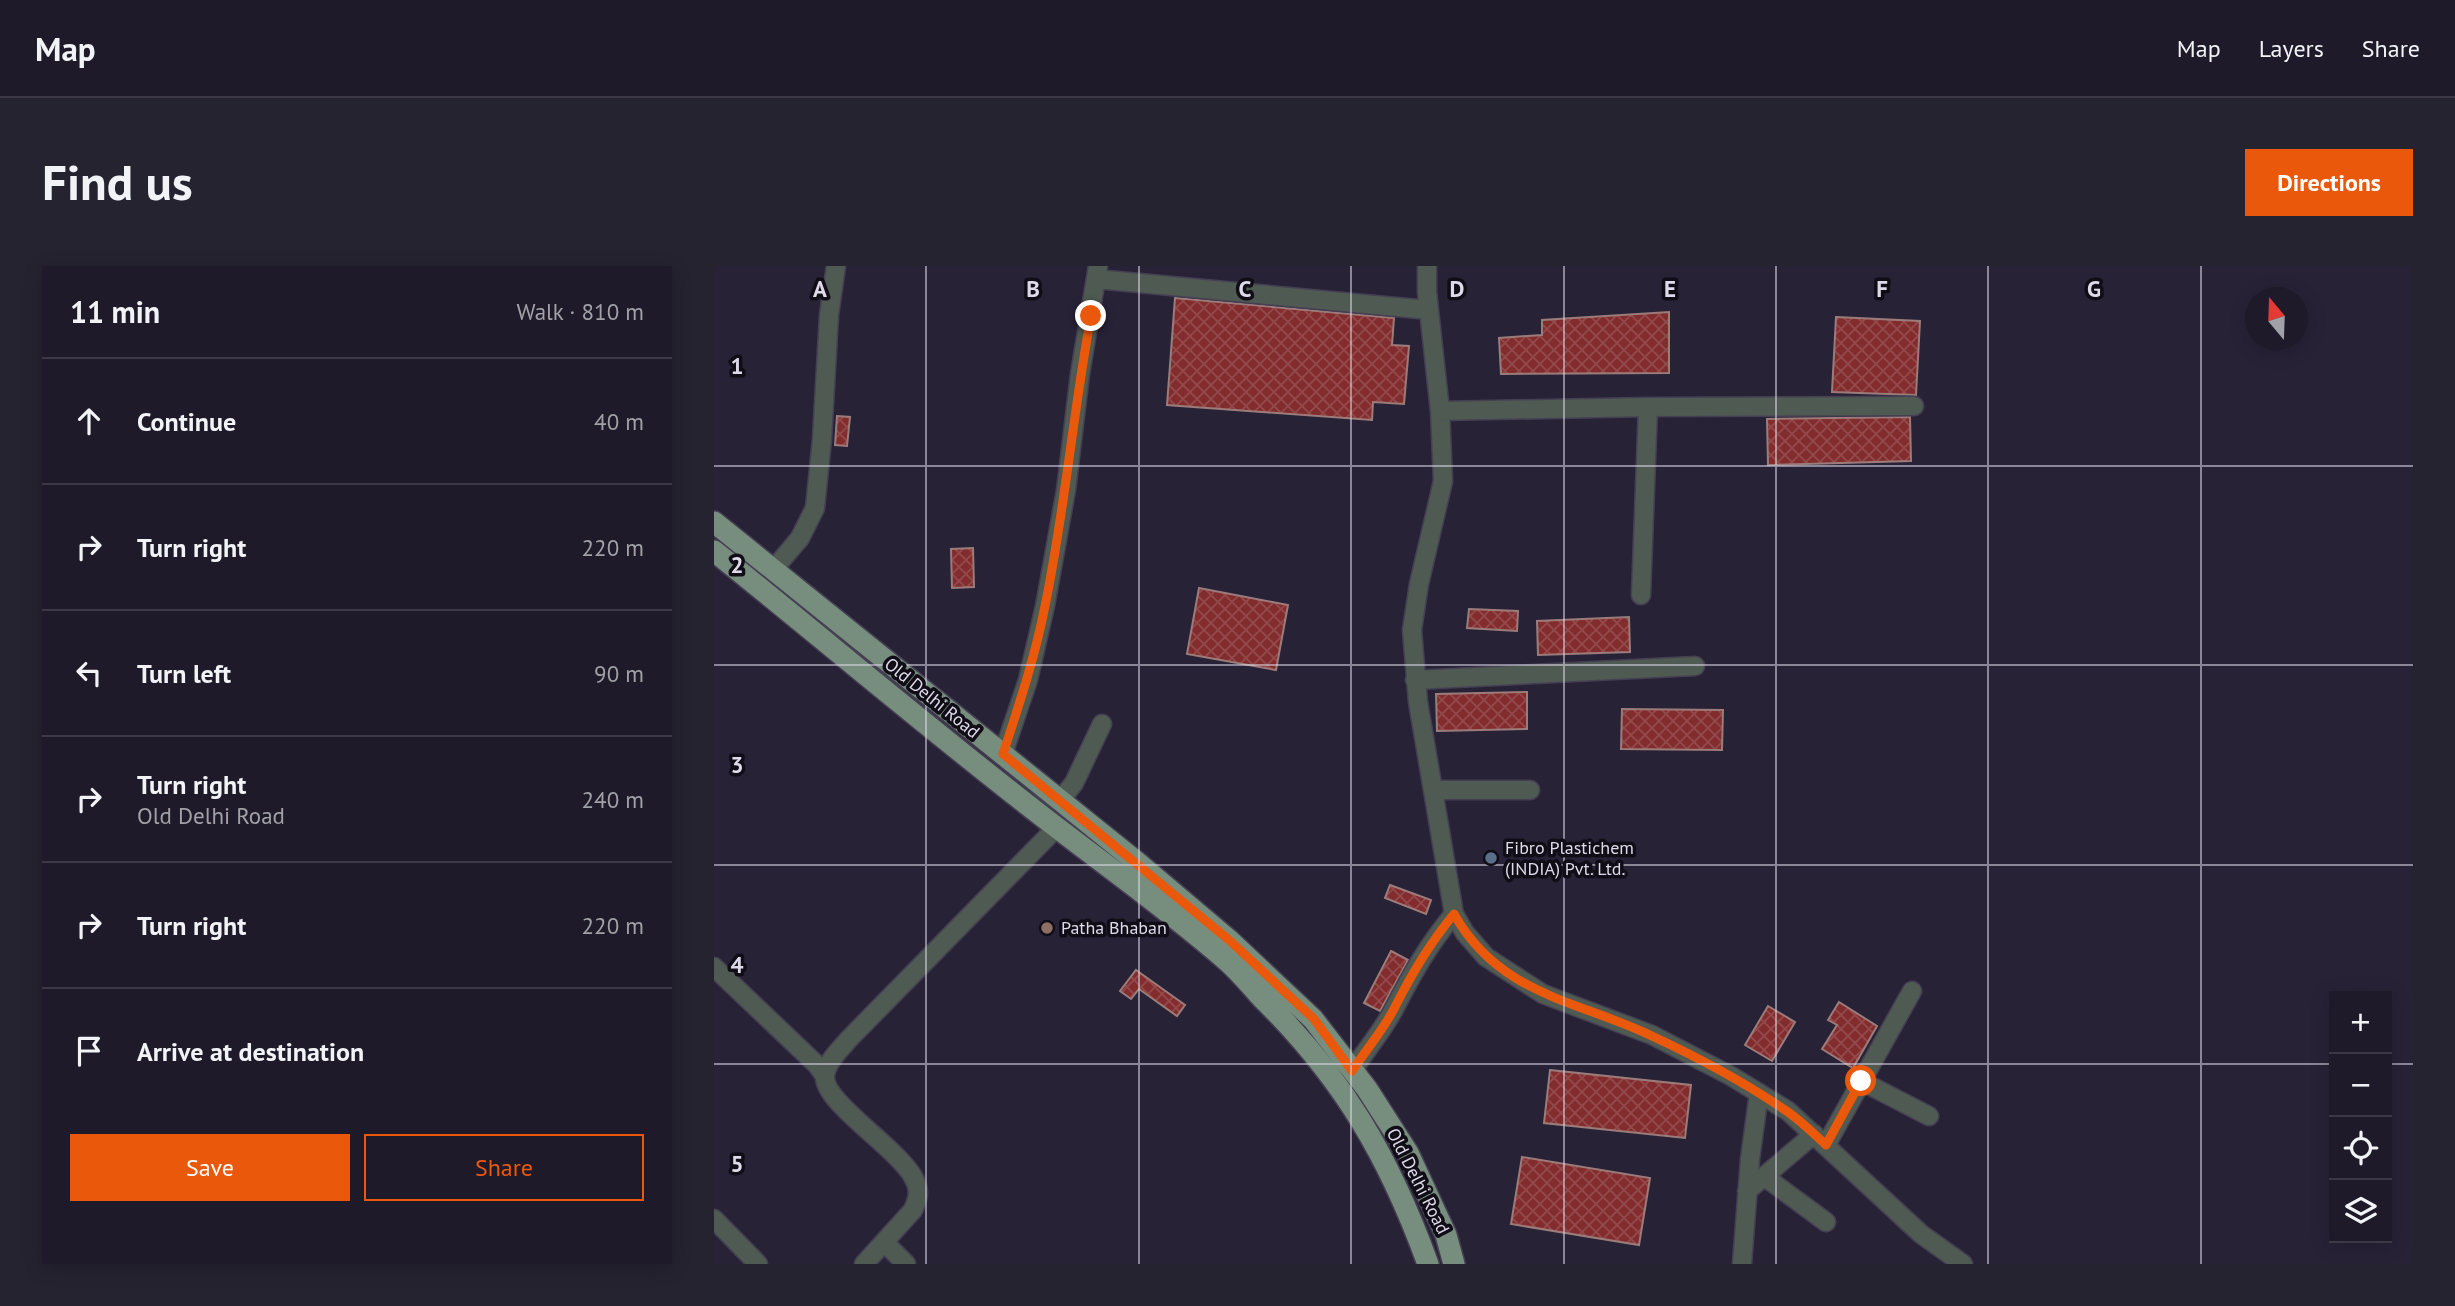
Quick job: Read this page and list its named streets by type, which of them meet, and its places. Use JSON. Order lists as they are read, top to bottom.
{
  "streets": {
    "main road": ["Old Delhi Road"]
  },
  "places": ["Fibro Plastichem (INDIA) Pvt. Ltd.", "Patha Bhaban"],
  "north": "top",
  "page": {
    "header": "Map",
    "nav": ["Map", "Layers", "Share"],
    "buttons": [
      "Directions",
      ["Save", "Share"]
    ],
    "title": "Find us",
    "heading": ["11 min", "Walk · 810 m"],
    "list": [
      ["Continue", "40 m"],
      ["Turn right", "220 m"],
      ["Turn left", "90 m"],
      ["Turn right", "Old Delhi Road", "240 m"],
      ["Turn right", "220 m"],
      "Arrive at destination"
    ],
    "map_buttons": ["+", "−"]
  },
  "grid": {
    "columns": [
      "A",
      "B",
      "C",
      "D",
      "E",
      "F",
      "G"
    ],
    "rows": [
      "1",
      "2",
      "3",
      "4",
      "5"
    ]
  }
}
